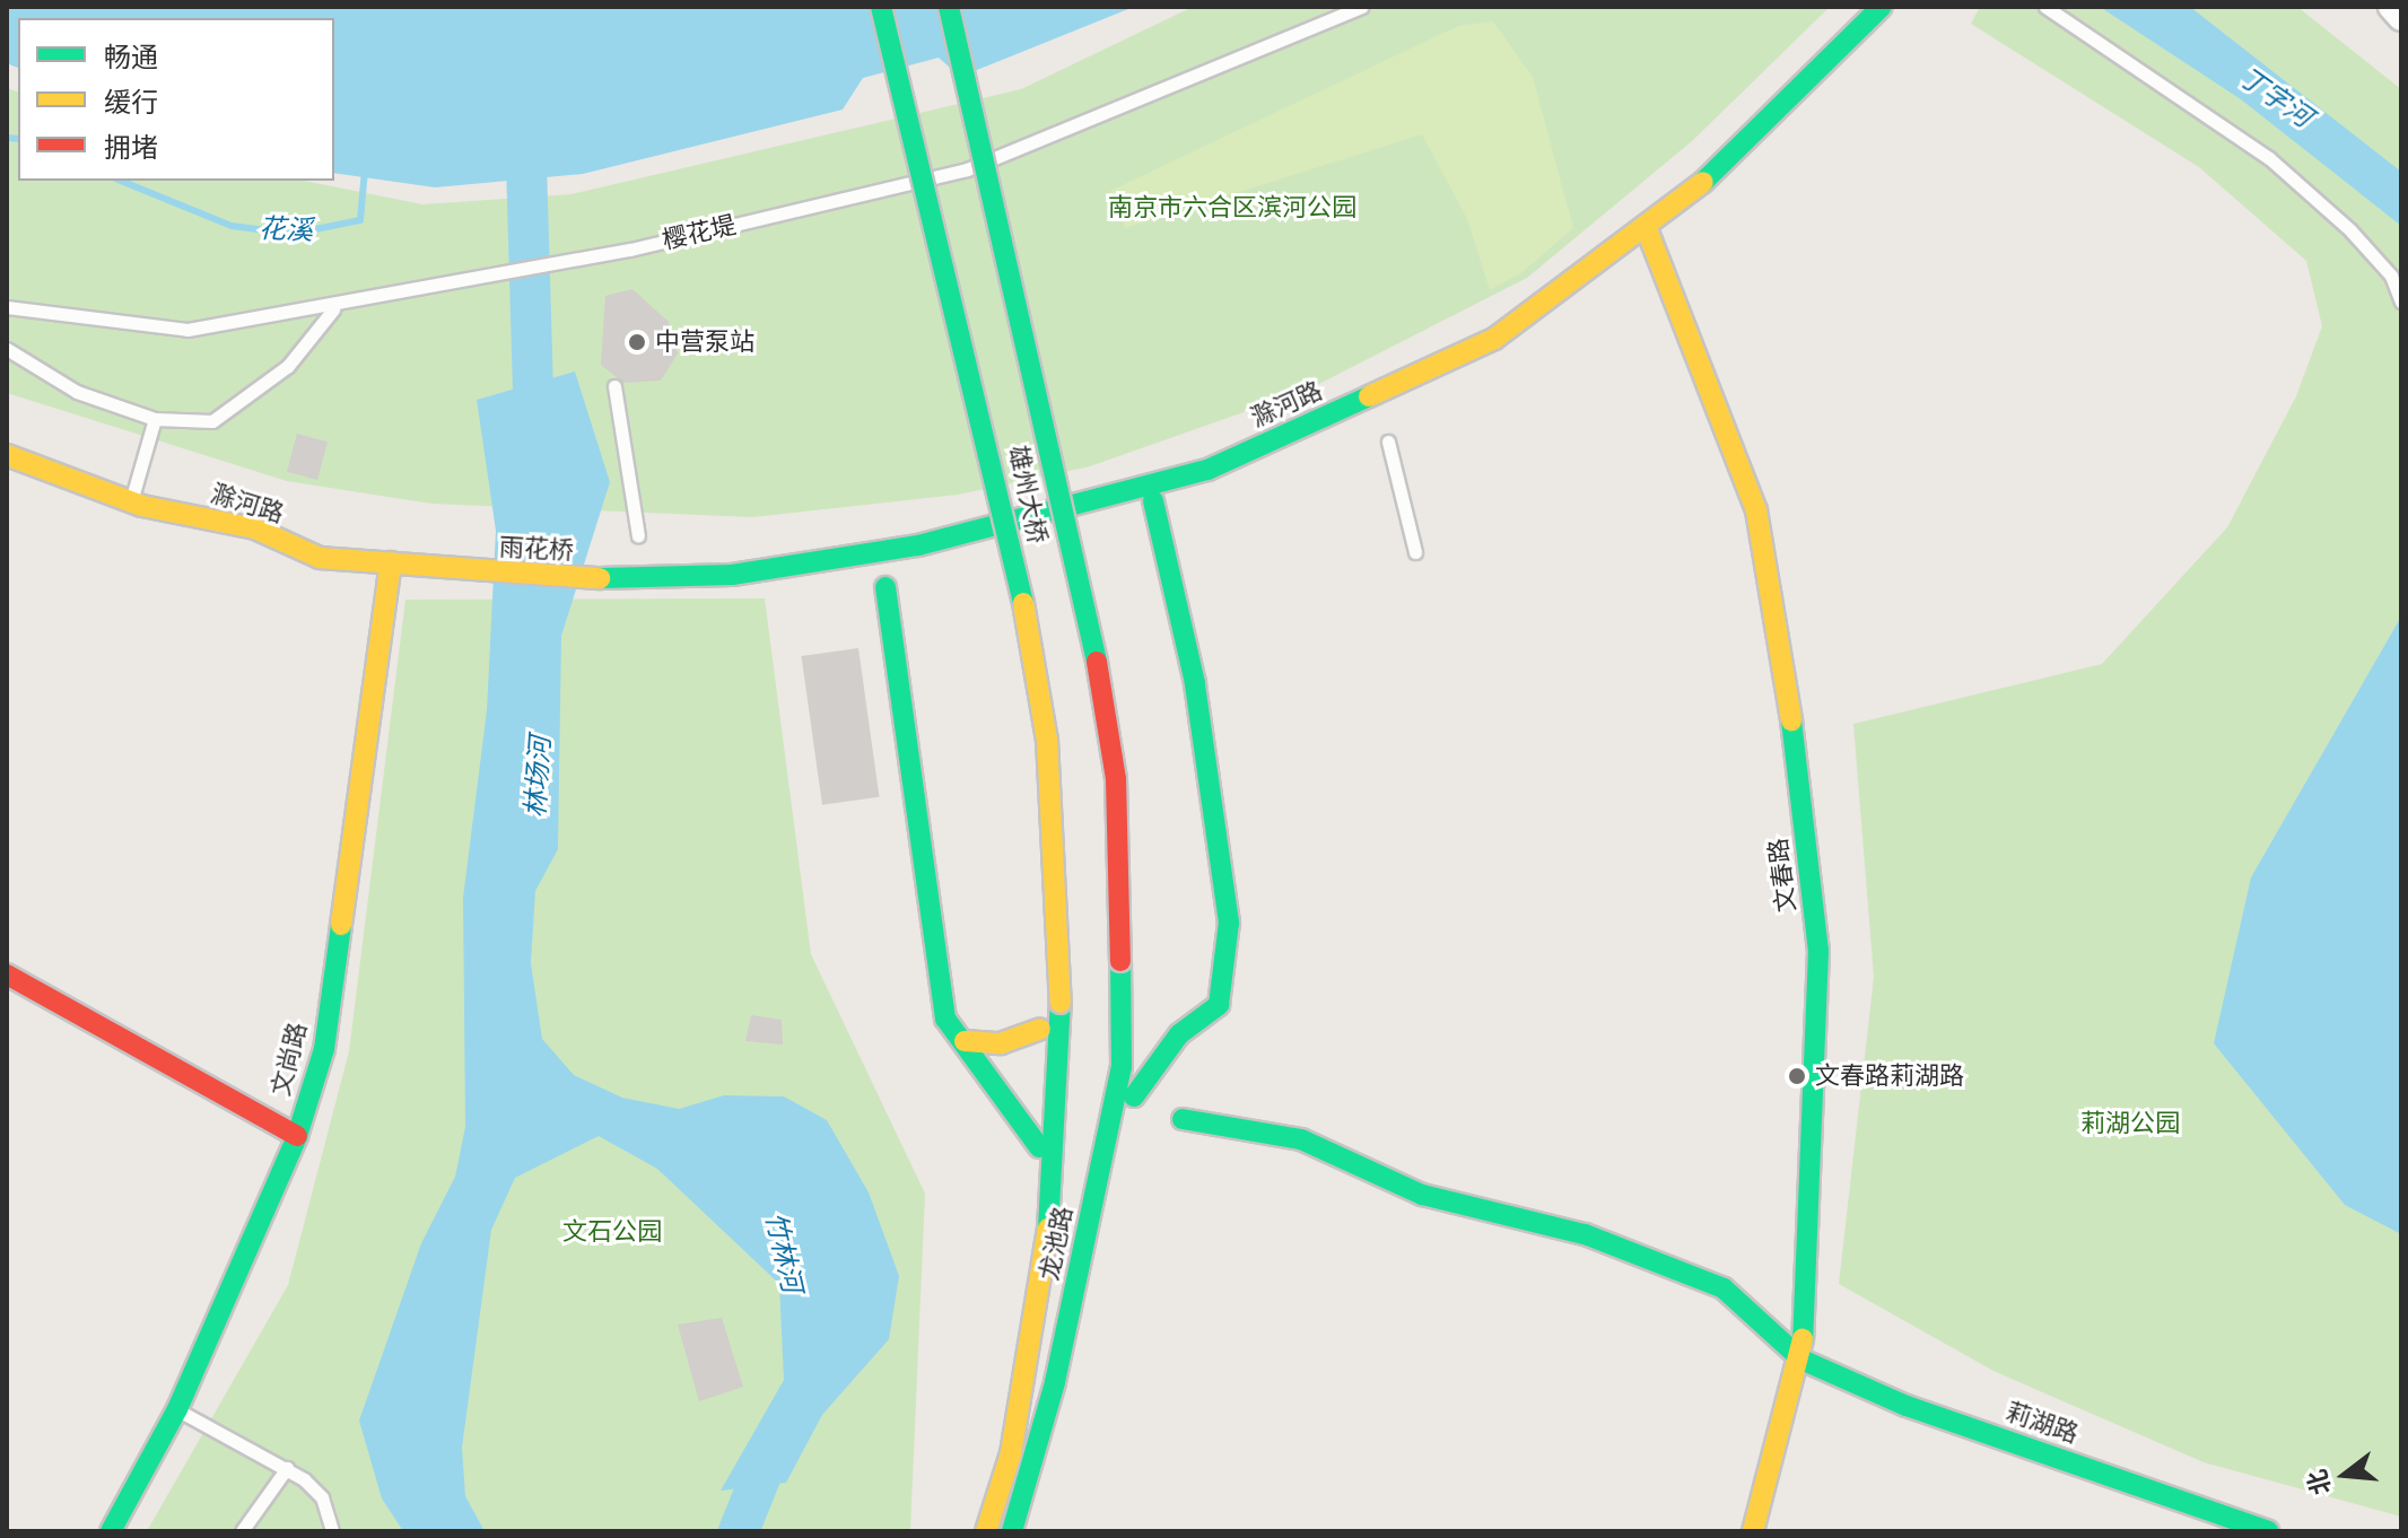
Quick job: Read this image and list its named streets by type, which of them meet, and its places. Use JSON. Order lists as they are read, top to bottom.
{
  "streets": {
    "street": [
      "滁河路",
      "雄州大桥",
      "雨花桥",
      "文春路",
      "文尚路",
      "龙池路",
      "莉湖路"
    ],
    "lane": ["樱花堤"]
  },
  "crossings": [
    ["滁河路", "雨花桥"],
    ["滁河路", "文春路"],
    ["滁河路", "文尚路"],
    ["雄州大桥", "龙池路"],
    ["文春路", "莉湖路"]
  ],
  "water": [
    "丁字河",
    "花溪",
    "林场河",
    "竹林河"
  ],
  "parks": ["南京市六合区滨河公园", "莉湖公园", "文石公园"],
  "places": ["中营泵站", "文春路莉湖路"],
  "legend": ["畅通", "缓行", "拥堵"],
  "north": "left"
}
